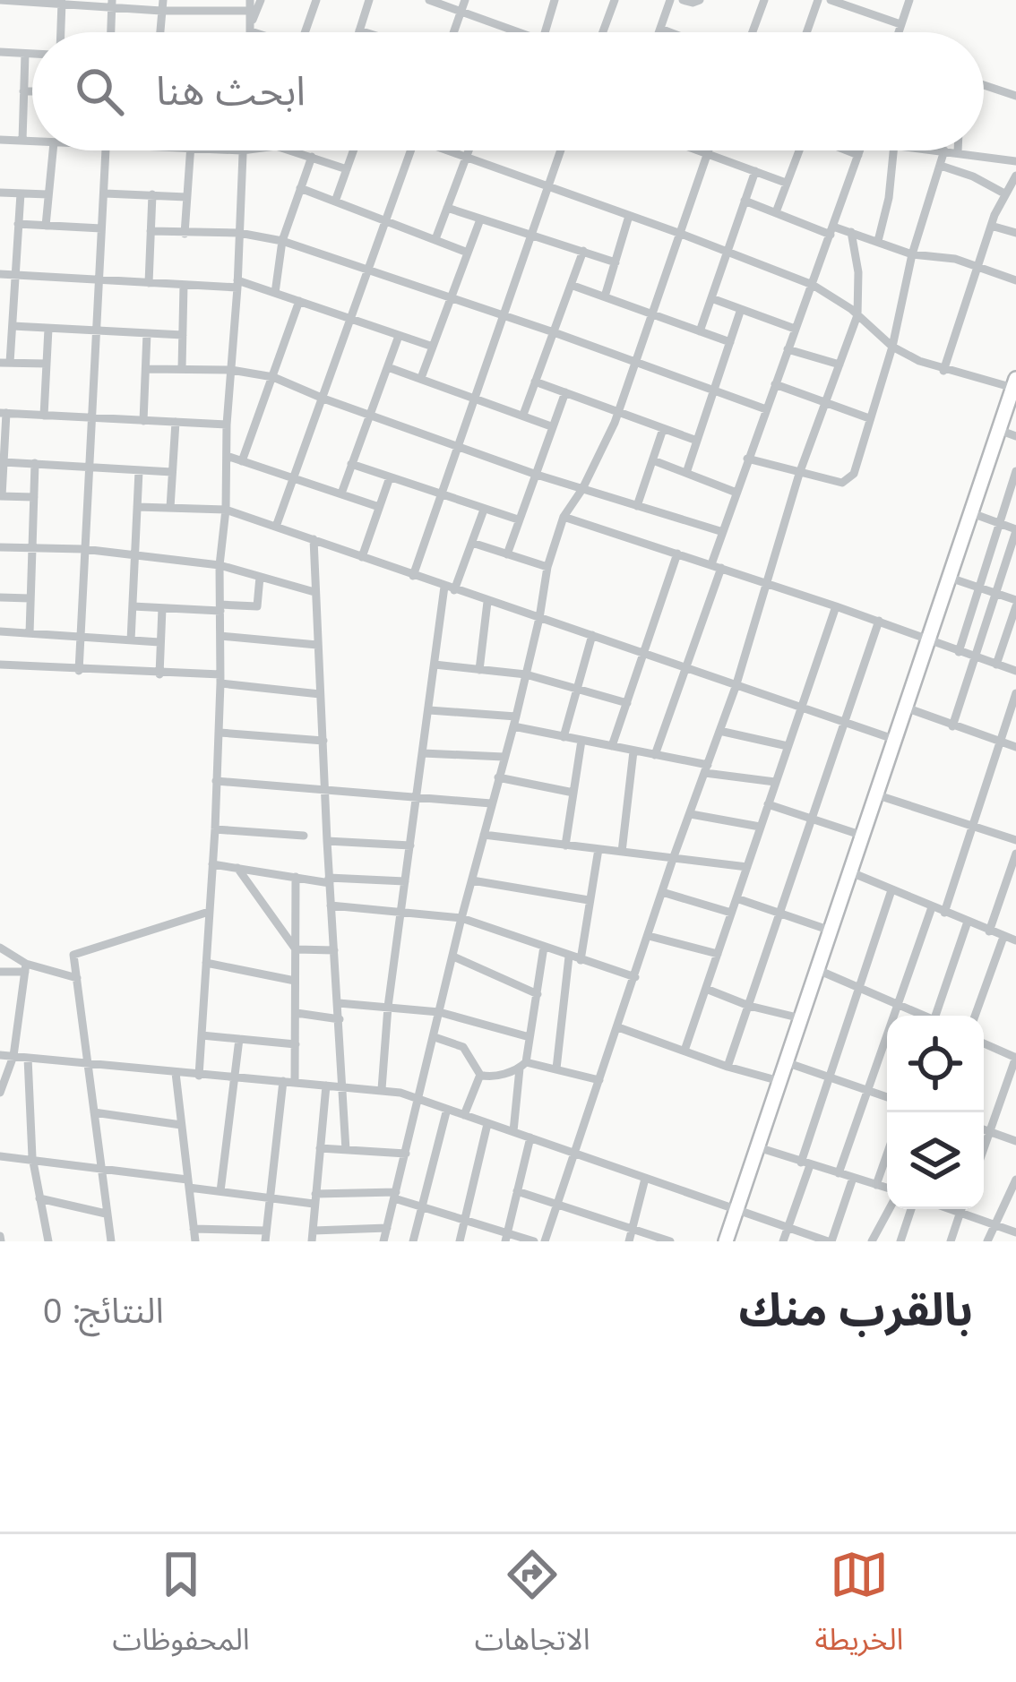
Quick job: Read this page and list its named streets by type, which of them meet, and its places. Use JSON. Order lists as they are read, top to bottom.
{
  "page": {
    "search": "ابحث هنا",
    "heading": ["بالقرب منك", "النتائج: 0"],
    "nav": ["الخريطة", "الاتجاهات", "المحفوظات"]
  }
}
